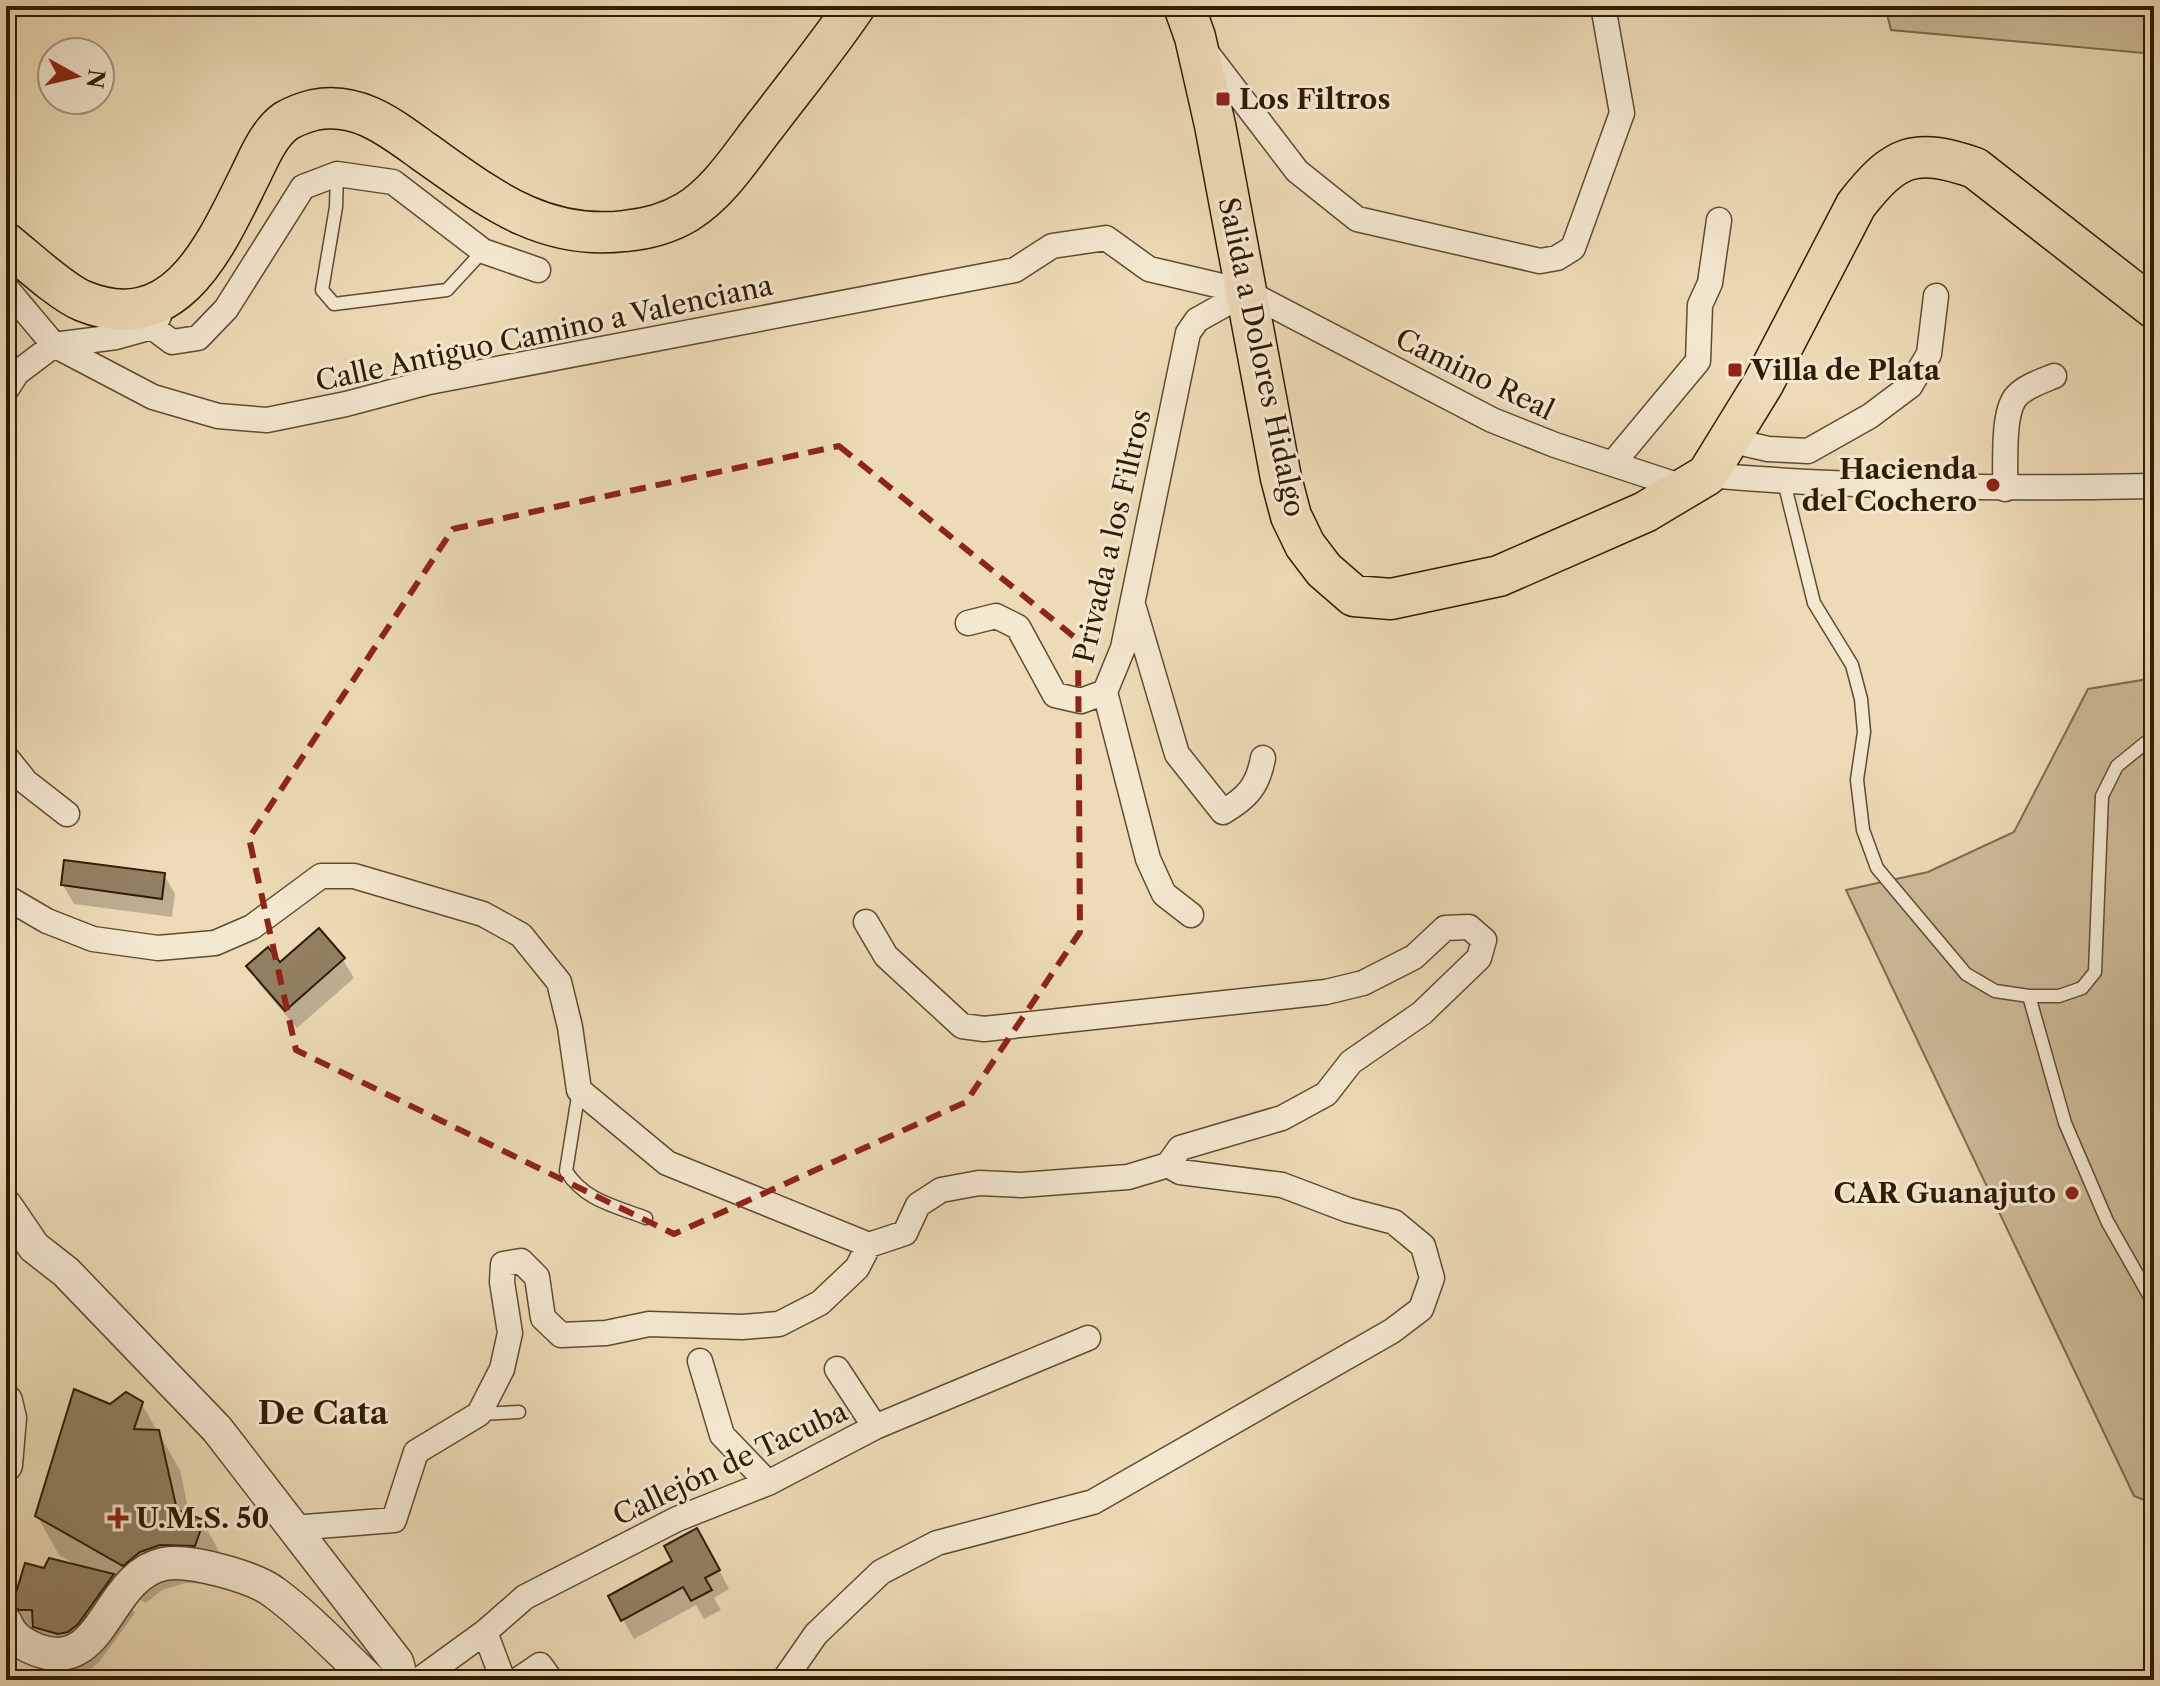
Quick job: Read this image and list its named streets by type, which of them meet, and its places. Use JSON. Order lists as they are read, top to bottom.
{
  "streets": {
    "main road": ["Salida a Dolores Hidalgo"],
    "street": [
      "Calle Antiguo Camino a Valenciana",
      "Camino Real",
      "Privada a los Filtros",
      "Callejón de Tacuba"
    ]
  },
  "crossings": [
    ["Calle Antiguo Camino a Valenciana", "Salida a Dolores Hidalgo"],
    ["Calle Antiguo Camino a Valenciana", "Camino Real"],
    ["Calle Antiguo Camino a Valenciana", "Privada a los Filtros"],
    ["Salida a Dolores Hidalgo", "Camino Real"],
    ["Salida a Dolores Hidalgo", "Privada a los Filtros"],
    ["Camino Real", "Privada a los Filtros"]
  ],
  "districts": ["De Cata"],
  "places": {
    "transit": ["Los Filtros", "Villa de Plata"],
    "other": ["Hacienda del Cochero", "CAR Guanajuto"],
    "health": ["U.M.S. 50"]
  },
  "north": "right"
}
